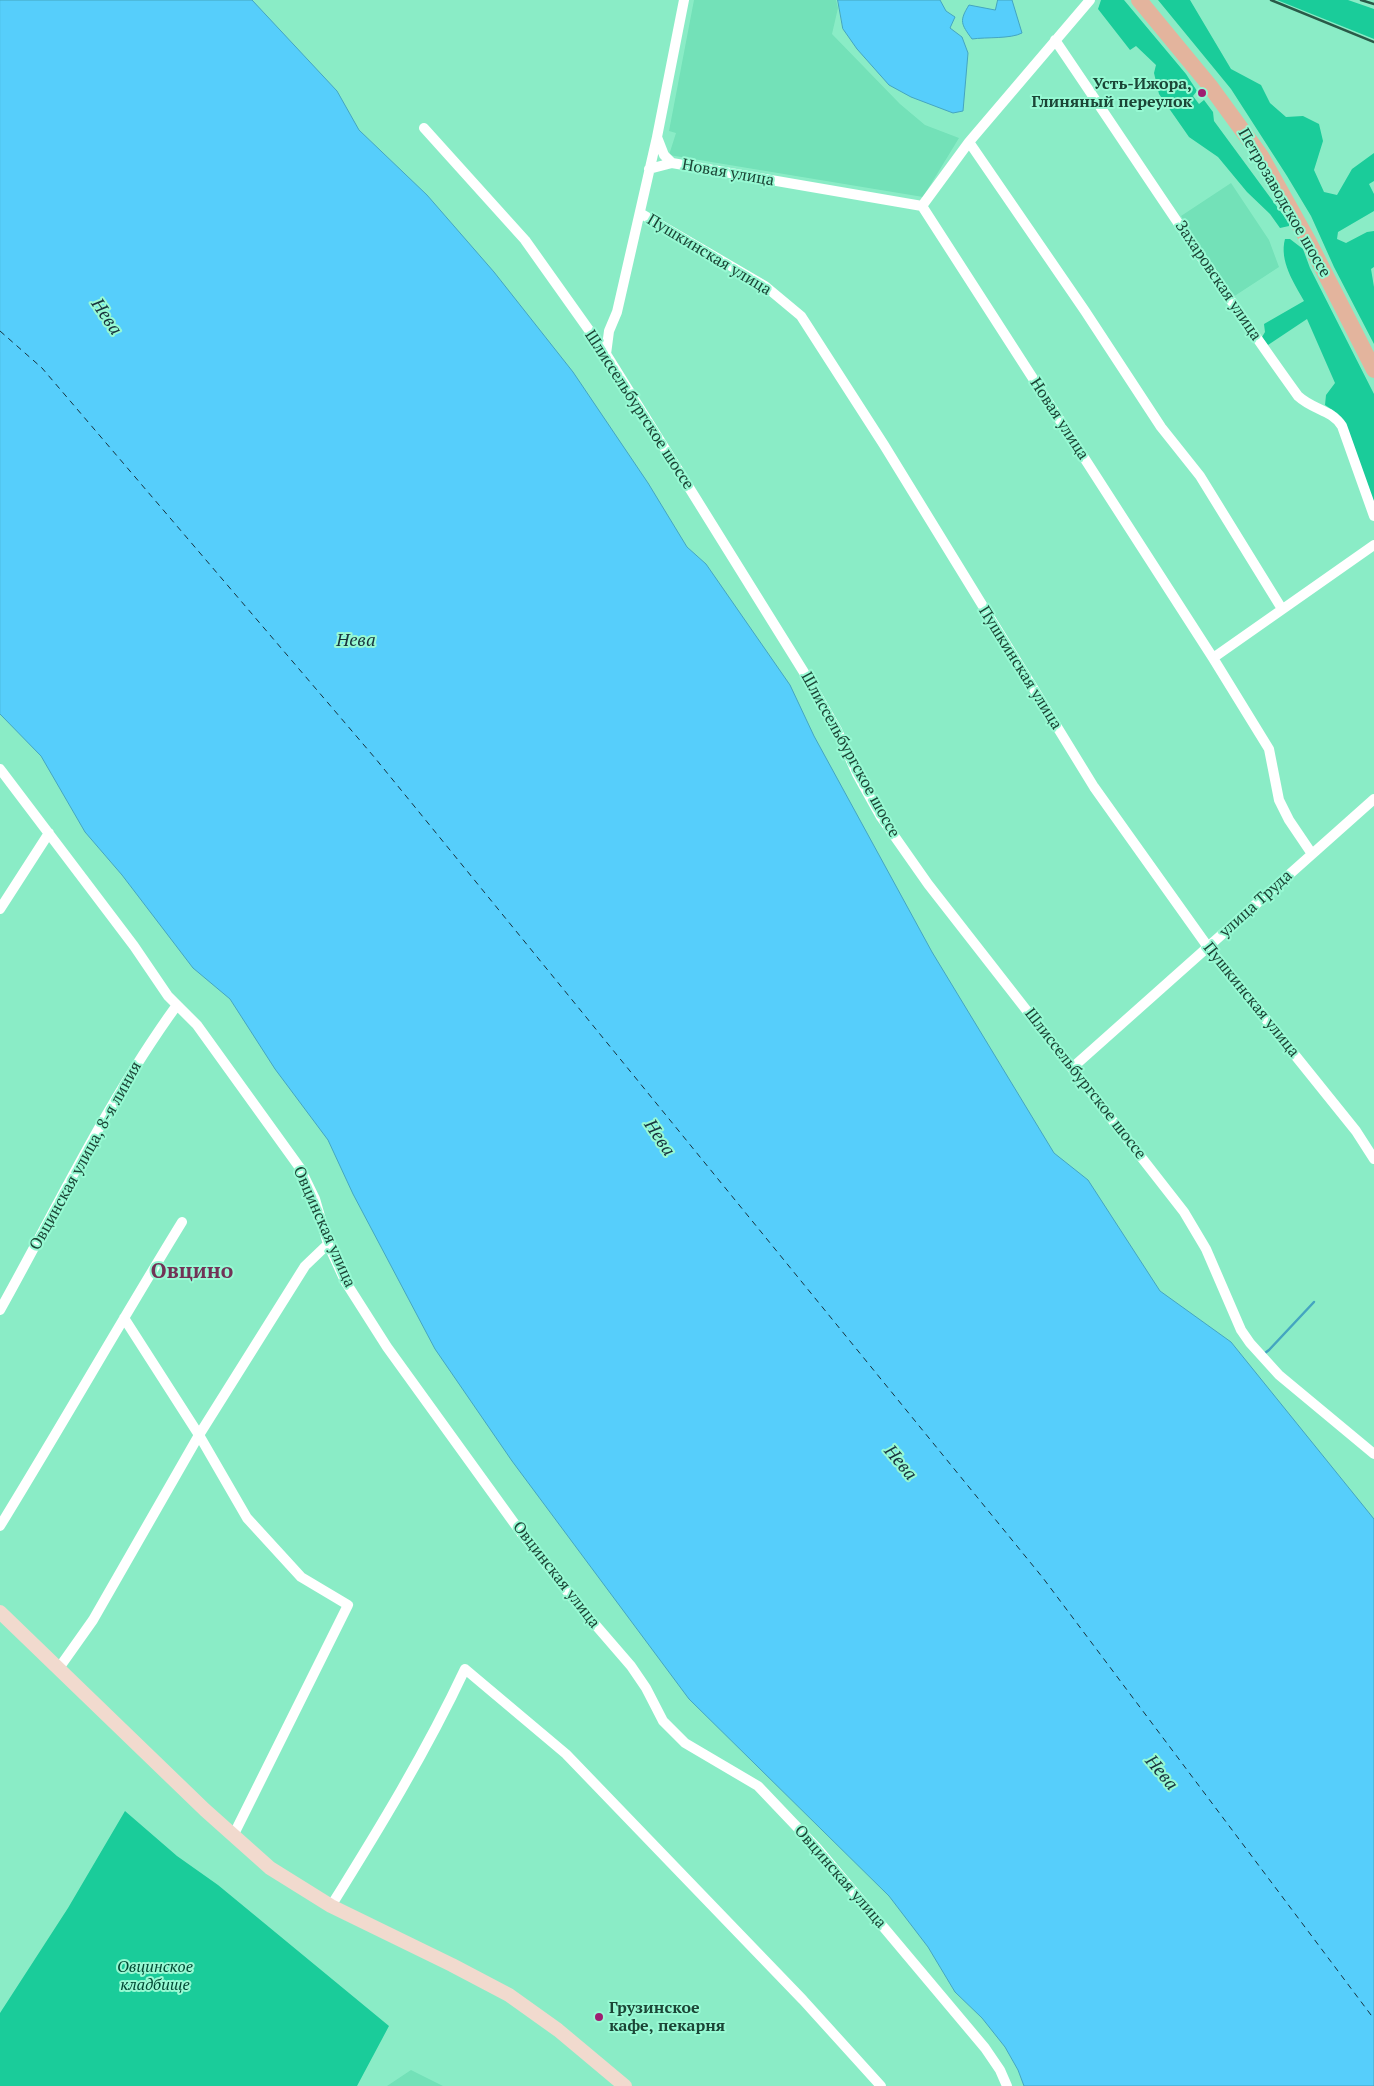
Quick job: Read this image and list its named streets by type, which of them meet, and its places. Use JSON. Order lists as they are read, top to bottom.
{
  "streets": {
    "main road": ["Петрозаводское шоссе"],
    "street": [
      "Новая улица",
      "Пушкинская улица",
      "Захаровская улица",
      "Шлиссельбургское шоссе",
      "улица Труда",
      "Овцинская улица, 8-я линия",
      "Овцинская улица"
    ]
  },
  "crossings": [
    ["Новая улица", "улица Труда"],
    ["Пушкинская улица", "улица Труда"],
    ["Шлиссельбургское шоссе", "улица Труда"],
    ["Овцинская улица, 8-я линия", "Овцинская улица"]
  ],
  "districts": ["Овцино"],
  "water": ["Нева"],
  "parks": ["Овцинское кладбище"],
  "places": ["Усть-Ижора, Глиняный переулок", "Грузинское кафе, пекарня"]
}
